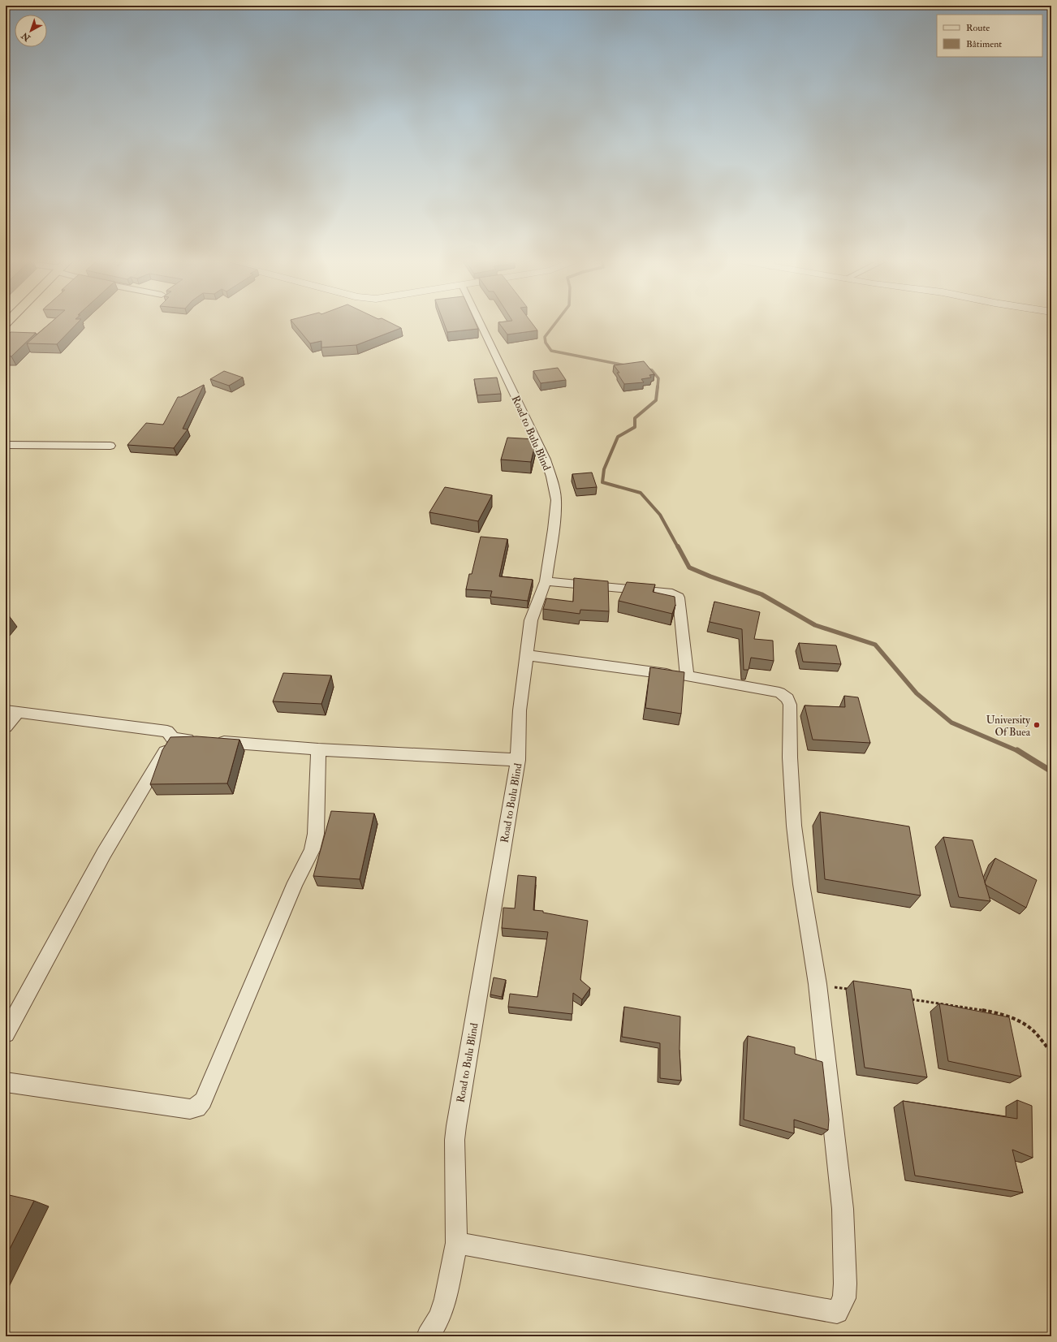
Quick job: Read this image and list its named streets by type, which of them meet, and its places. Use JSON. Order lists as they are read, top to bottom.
{
  "streets": {
    "street": ["Road to Bulu Blind"]
  },
  "places": ["University Of Buea"],
  "legend": ["Route", "Bâtiment"],
  "north": "bottom left"
}
